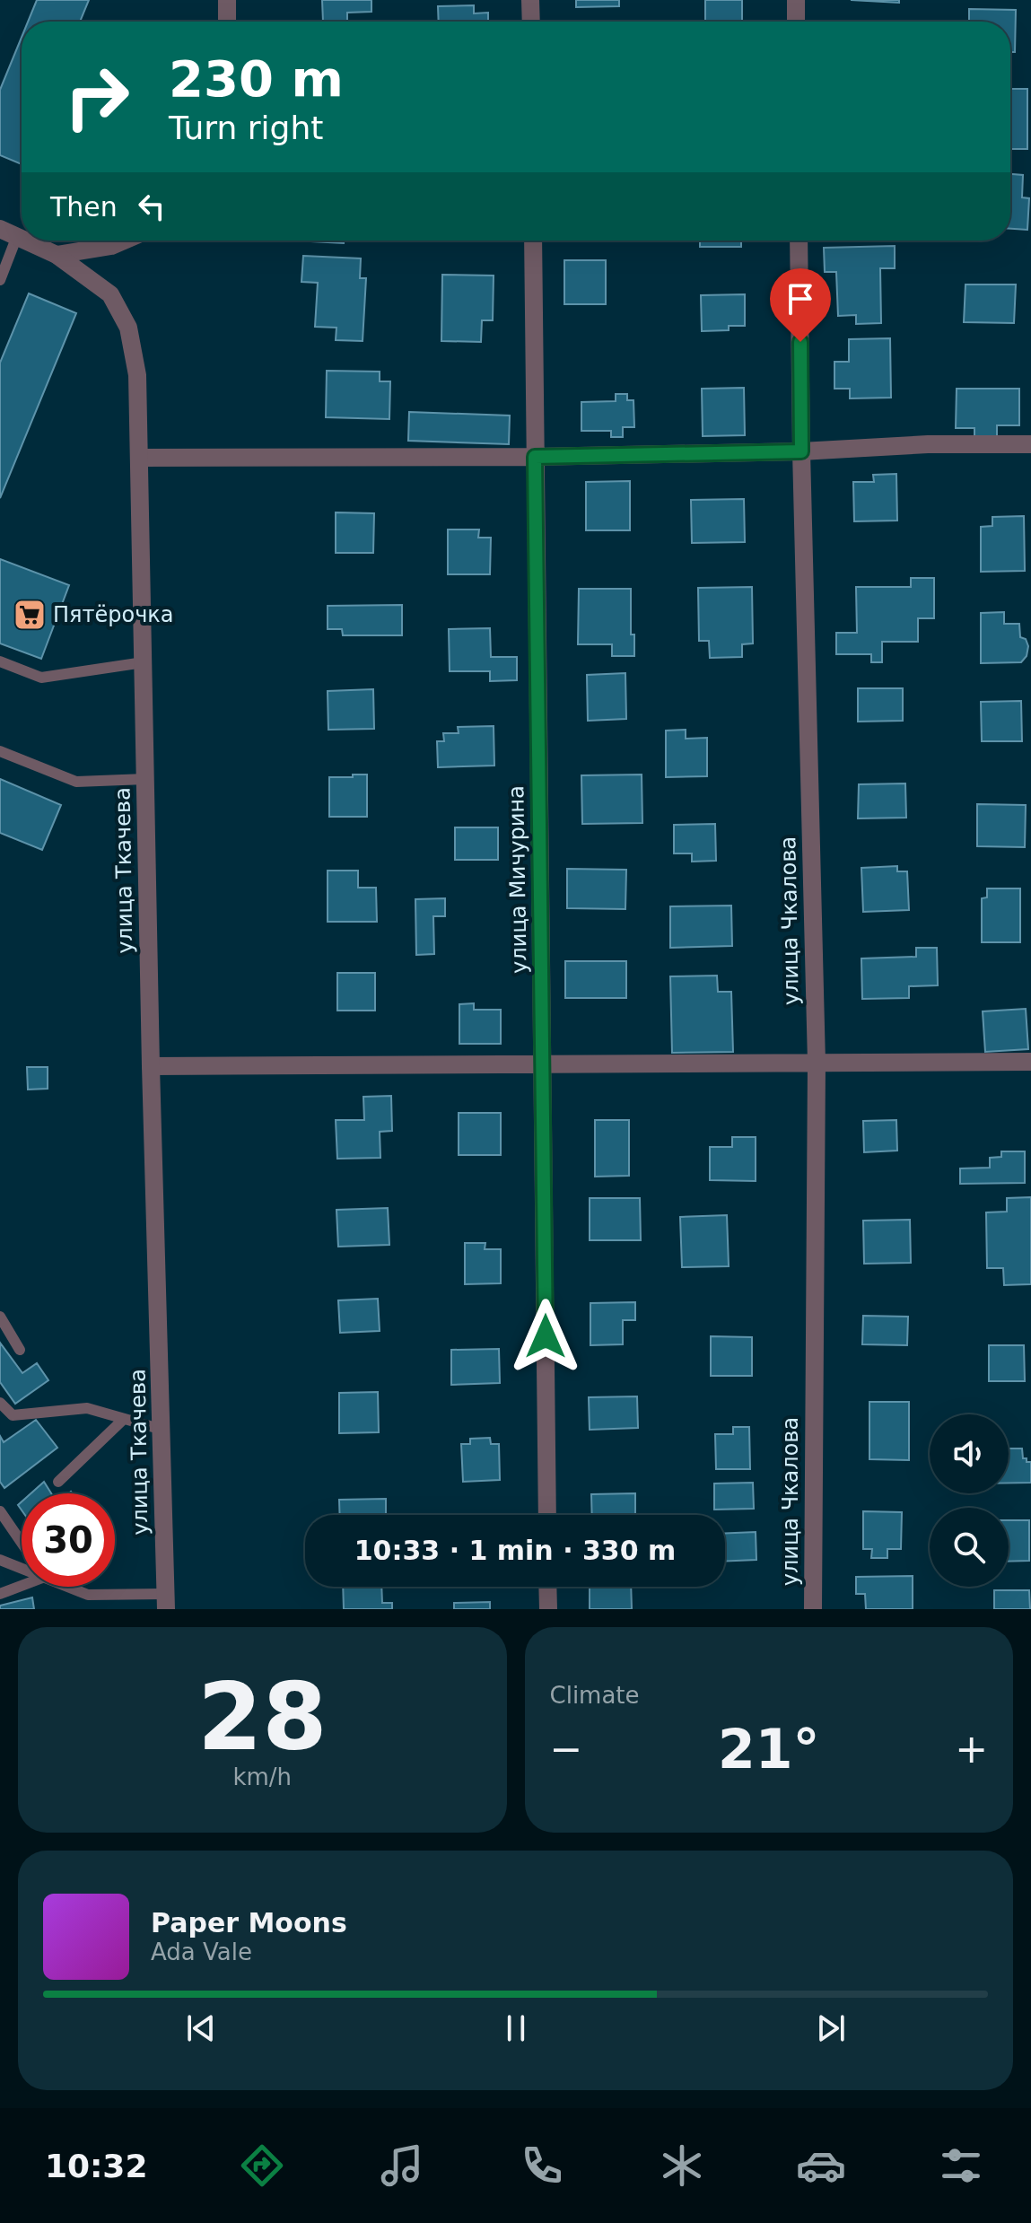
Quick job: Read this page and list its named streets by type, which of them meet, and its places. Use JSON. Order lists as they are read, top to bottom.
{
  "streets": {
    "street": ["улица Ткачева", "улица Мичурина", "улица Чкалова"]
  },
  "places": {
    "supermarket": ["Пятёрочка"]
  },
  "page": {
    "turn": ["230 m", "Turn right"],
    "then": "Then",
    "limit": "30",
    "trip": "10:33 · 1 min · 330 m",
    "tile": [
      ["28", "km/h"],
      "Climate"
    ],
    "heat": ["−", "21°", "+"],
    "song": ["Paper Moons", "Ada Vale"],
    "tabs": "10:32"
  }
}
